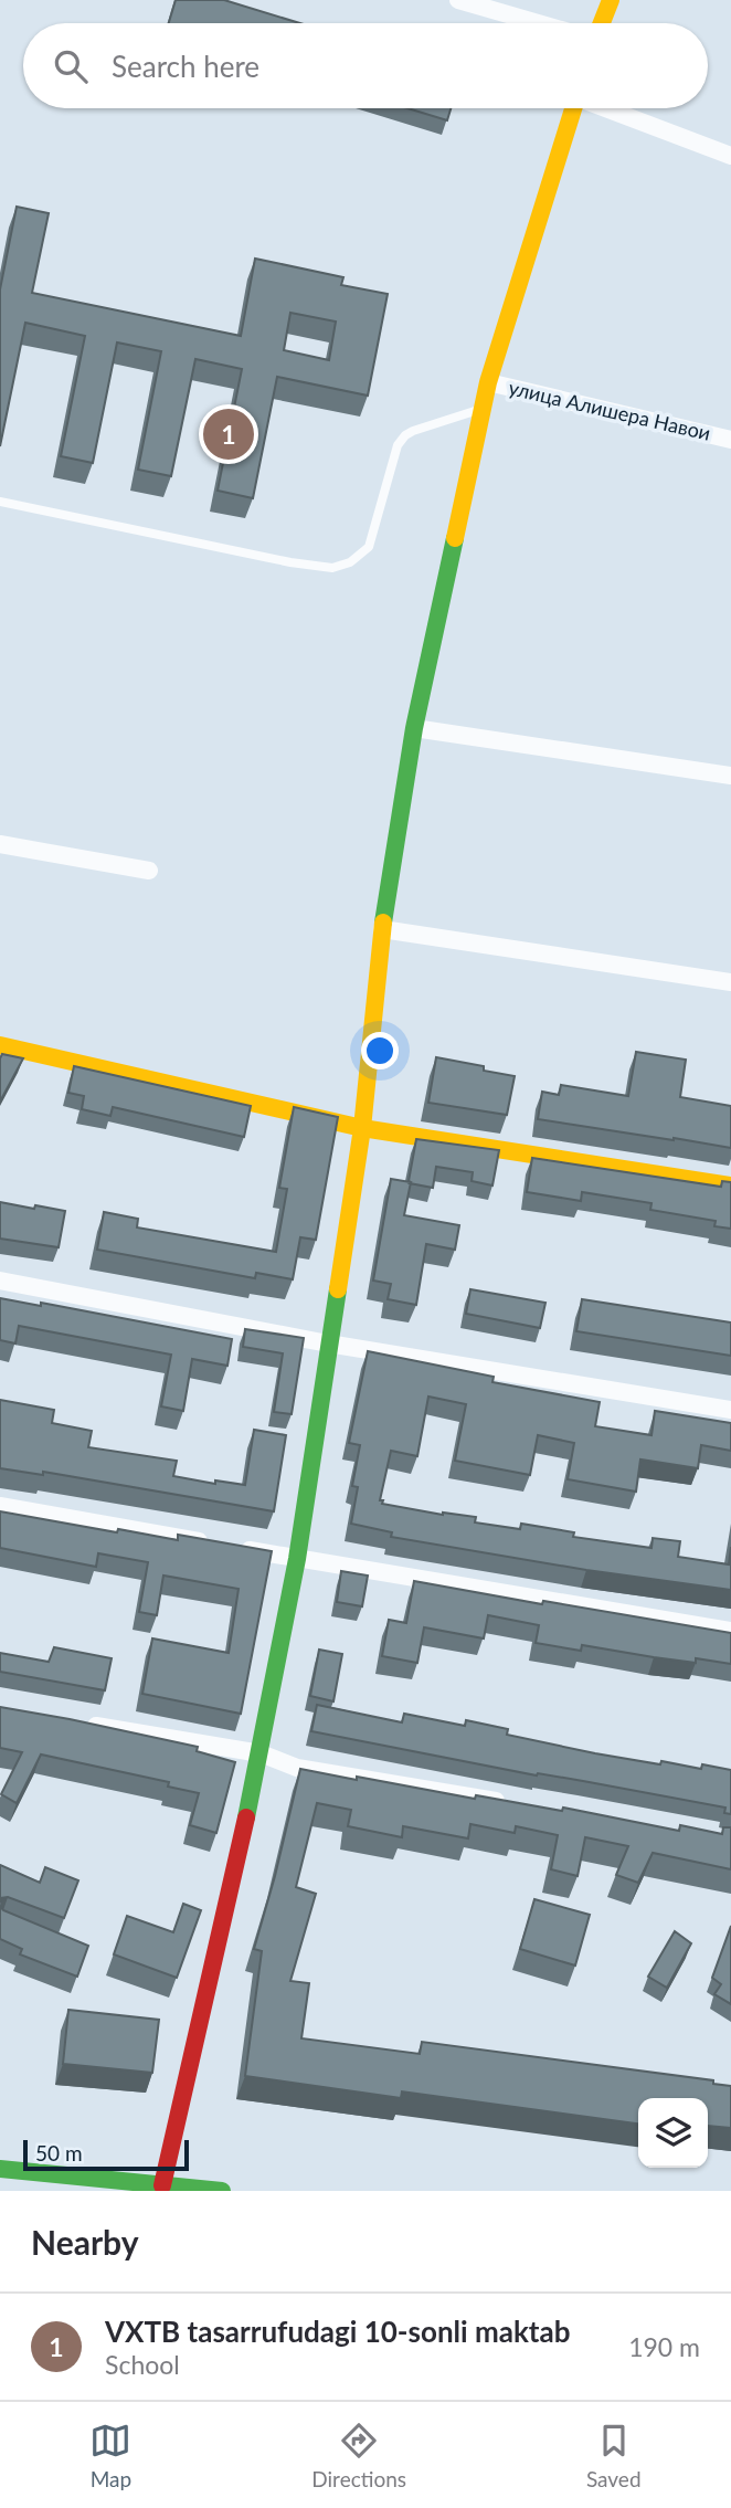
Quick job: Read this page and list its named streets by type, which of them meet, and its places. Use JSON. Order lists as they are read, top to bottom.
{
  "streets": {
    "street": ["улица Алишера Навои"]
  },
  "scale_bar": "50 m",
  "page": {
    "search": "Search here",
    "pins": "1",
    "scale": "50 m",
    "heading": "Nearby",
    "list": [
      {
        "mark": "1",
        "name": "VXTB tasarrufudagi 10-sonli maktab",
        "note": "School",
        "value": "190 m"
      }
    ],
    "nav": ["Map", "Directions", "Saved"]
  }
}
